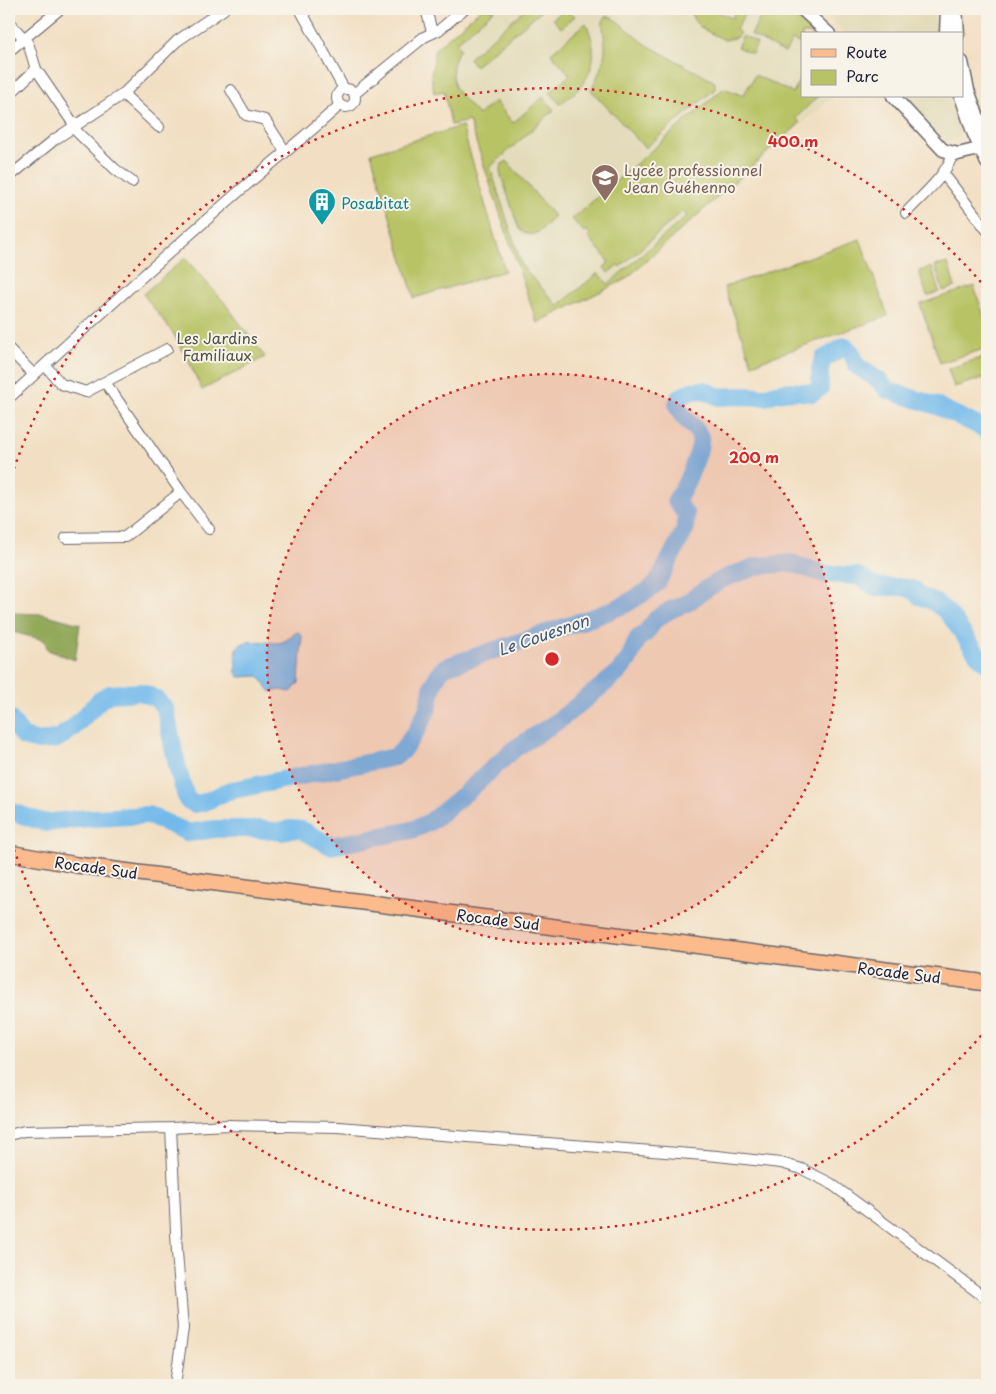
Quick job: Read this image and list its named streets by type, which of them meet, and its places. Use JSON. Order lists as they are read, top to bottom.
{
  "streets": {
    "main road": ["Rocade Sud"]
  },
  "water": ["Le Couesnon"],
  "parks": ["Les Jardins Familiaux"],
  "places": {
    "school or university": ["Lycée professionnel Jean Guéhenno"],
    "building": ["Posabitat"]
  },
  "legend": ["Route", "Parc"],
  "rings": ["400 m", "200 m"]
}
